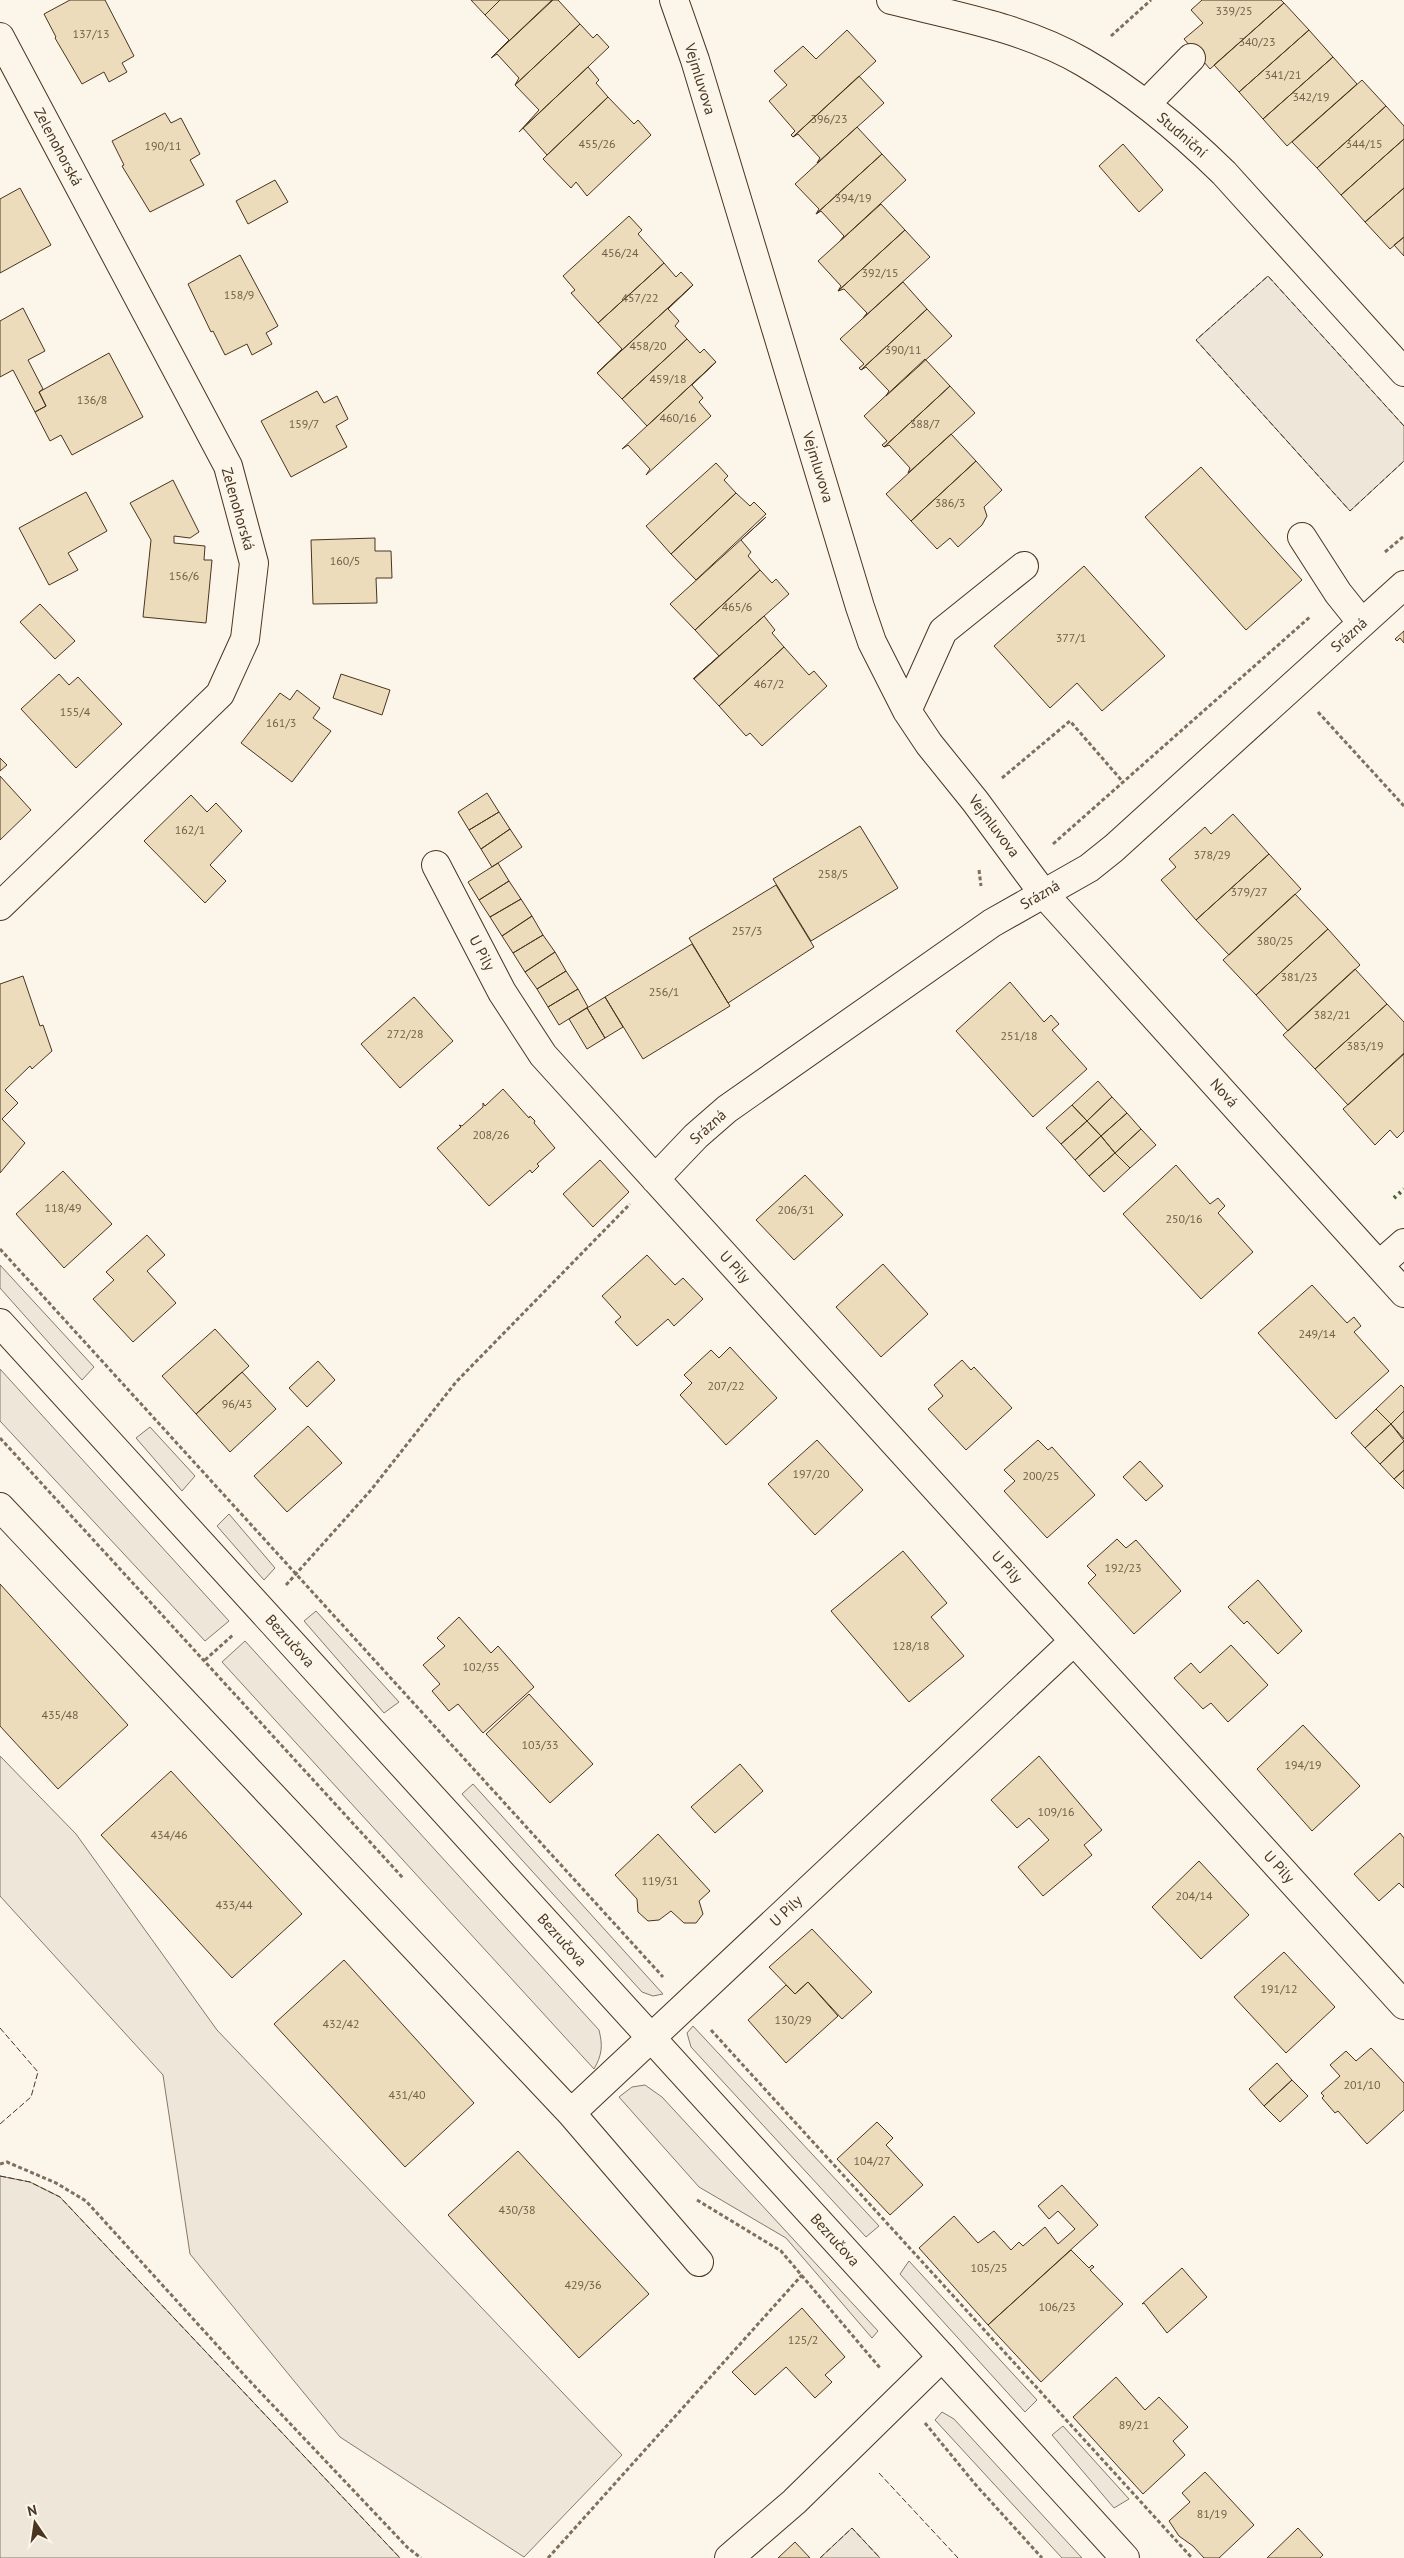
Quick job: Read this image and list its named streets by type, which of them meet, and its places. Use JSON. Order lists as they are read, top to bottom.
{
  "streets": {
    "street": [
      "Vejmluvova",
      "Studniční",
      "Zelenohorská",
      "Srázná",
      "U Pily",
      "Nová",
      "Bezručova"
    ]
  },
  "crossings": [
    ["Vejmluvova", "Srázná"],
    ["Vejmluvova", "Nová"],
    ["Srázná", "U Pily"],
    ["Srázná", "Nová"],
    ["U Pily", "Bezručova"]
  ],
  "house_numbers": [
    "339/25",
    "137/13",
    "340/23",
    "341/21",
    "342/19",
    "396/23",
    "455/26",
    "344/15",
    "190/11",
    "394/19",
    "456/24",
    "392/15",
    "158/9",
    "457/22",
    "458/20",
    "390/11",
    "459/18",
    "136/8",
    "460/16",
    "159/7",
    "388/7",
    "386/3",
    "160/5",
    "156/6",
    "465/6",
    "377/1",
    "467/2",
    "155/4",
    "161/3",
    "162/1",
    "378/29",
    "258/5",
    "379/27",
    "257/3",
    "380/25",
    "381/23",
    "256/1",
    "382/21",
    "272/28",
    "251/18",
    "383/19",
    "208/26",
    "118/49",
    "206/31",
    "250/16",
    "249/14",
    "207/22",
    "96/43",
    "197/20",
    "200/25",
    "192/23",
    "128/18",
    "102/35",
    "435/48",
    "103/33",
    "194/19",
    "109/16",
    "434/46",
    "119/31",
    "204/14",
    "433/44",
    "191/12",
    "130/29",
    "432/42",
    "201/10",
    "431/40",
    "104/27",
    "430/38",
    "105/25",
    "429/36",
    "106/23",
    "125/2",
    "89/21",
    "81/19"
  ],
  "north": "top"
}
